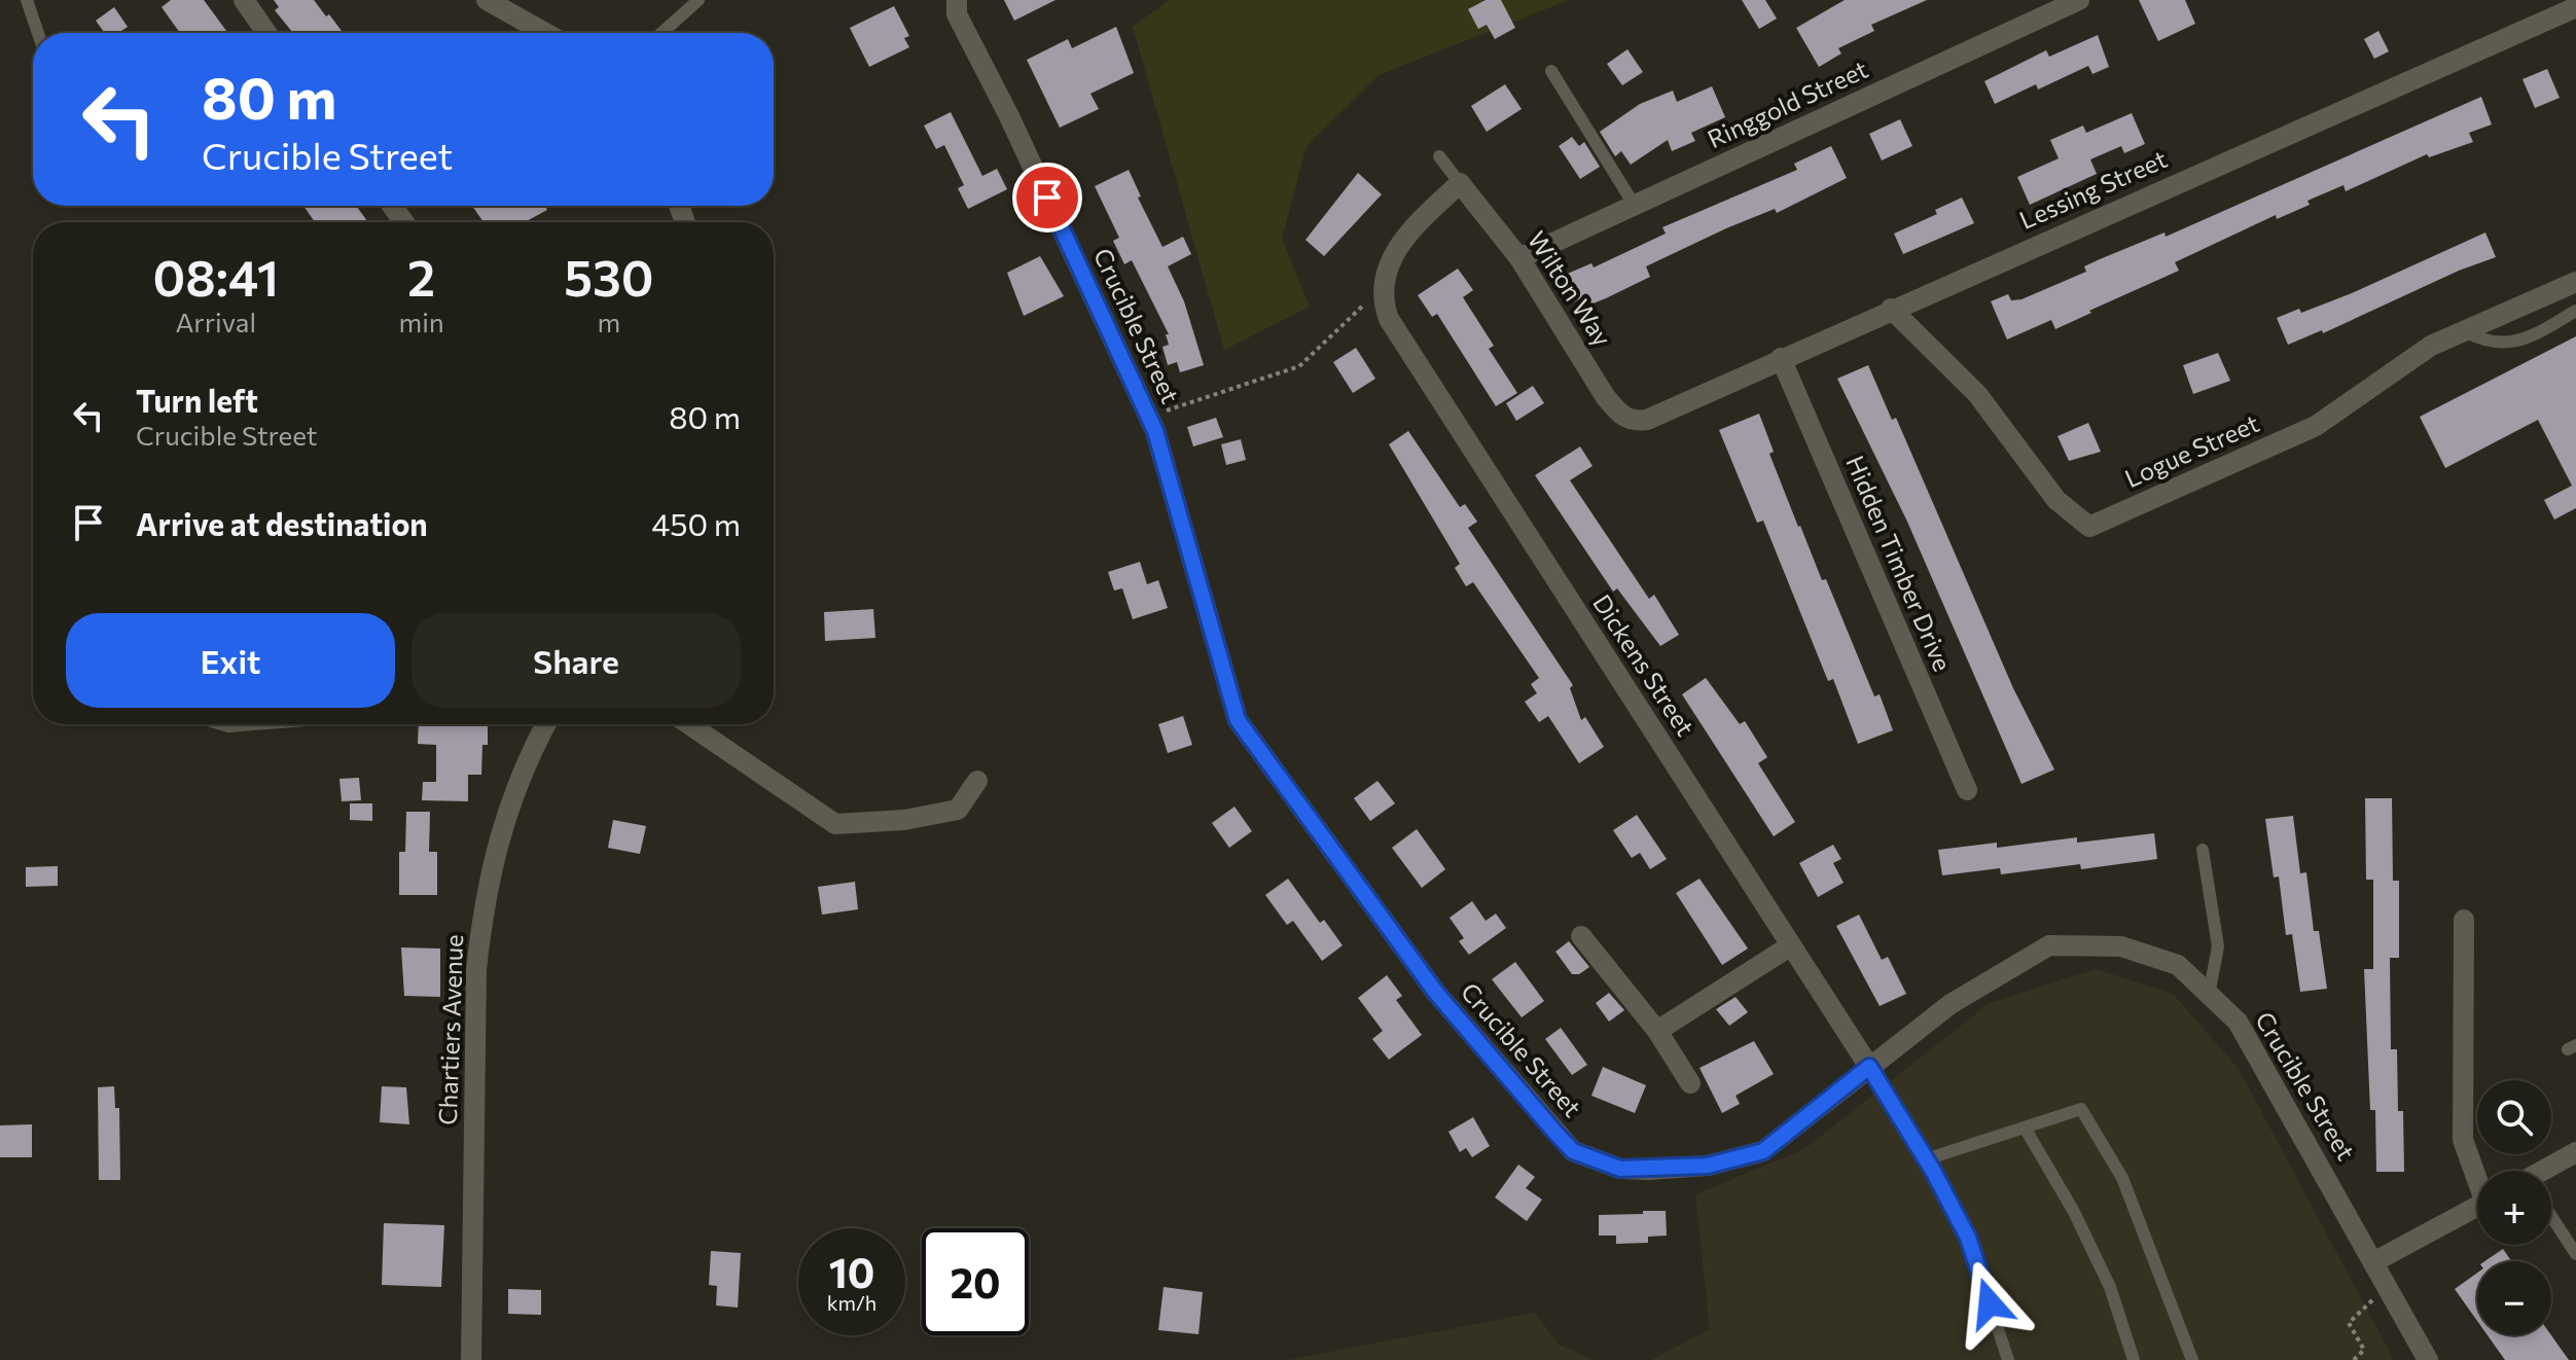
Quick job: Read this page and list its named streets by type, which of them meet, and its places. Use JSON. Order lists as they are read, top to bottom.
{
  "streets": {
    "street": [
      "Ringgold Street",
      "Lessing Street",
      "Wilton Way",
      "Crucible Street",
      "Logue Street",
      "Hidden Timber Drive",
      "Dickens Street",
      "Chartiers Avenue"
    ]
  },
  "crossings": [
    ["Ringgold Street", "Wilton Way"],
    ["Lessing Street", "Wilton Way"],
    ["Lessing Street", "Logue Street"],
    ["Lessing Street", "Hidden Timber Drive"],
    ["Crucible Street", "Dickens Street"]
  ],
  "page": {
    "turn": ["80 m", "Crucible Street"],
    "eta": [
      "08:41",
      "Arrival",
      "2",
      "min",
      "530",
      "m"
    ],
    "list": [
      {
        "name": "Turn left",
        "note": "Crucible Street",
        "value": "80 m"
      },
      {
        "name": "Arrive at destination",
        "value": "450 m"
      }
    ],
    "buttons": ["Exit", "Share"],
    "map_buttons": ["+", "−"],
    "speed": "10 km/h",
    "limit": "20"
  }
}
